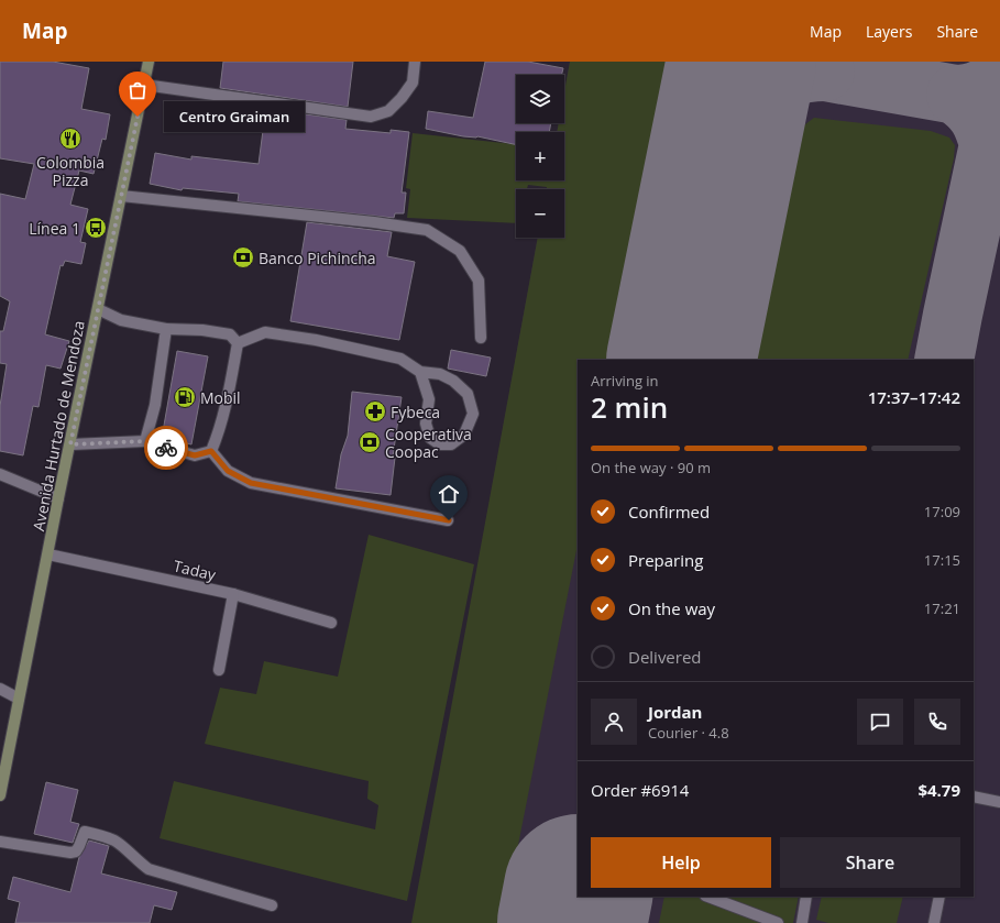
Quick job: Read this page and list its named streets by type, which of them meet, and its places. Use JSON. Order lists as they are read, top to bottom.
{
  "streets": {
    "main road": ["Avenida Hurtado de Mendoza"],
    "street": ["Taday"]
  },
  "crossings": [
    ["Avenida Hurtado de Mendoza", "Taday"]
  ],
  "places": {
    "other": ["Centro Graiman"],
    "restaurant": ["Colombia Pizza"],
    "bus stop": ["Línea 1"],
    "bank": ["Banco Pichincha", "Cooperativa Coopac"],
    "fuel station": ["Mobil"],
    "pharmacy": ["Fybeca"]
  },
  "page": {
    "header": "Map",
    "nav": ["Map", "Layers", "Share"],
    "map_buttons": ["+", "−"],
    "bubble": "Centro Graiman",
    "heading": ["2 min", "Arriving in", "17:37–17:42"],
    "panel": [
      "Jordan",
      "Courier · 4.8",
      "Order #6914",
      "$4.79"
    ],
    "bar": "On the way · 90 m",
    "list": [
      ["Confirmed", "17:09"],
      ["Preparing", "17:15"],
      ["On the way", "17:21"],
      "Delivered"
    ],
    "buttons": ["Help", "Share"]
  }
}
